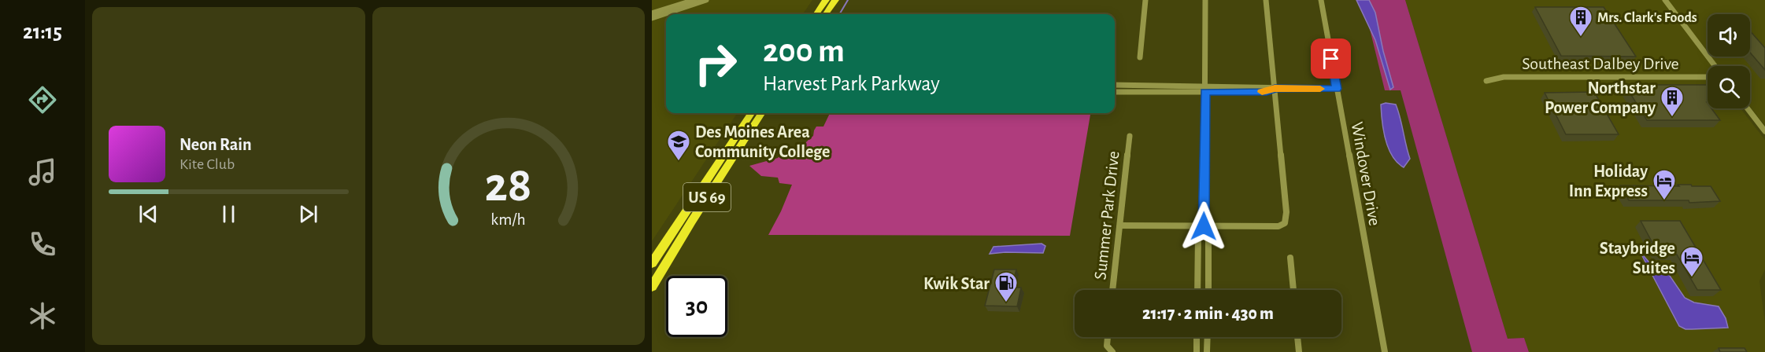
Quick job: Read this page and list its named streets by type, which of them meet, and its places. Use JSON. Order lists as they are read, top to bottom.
{
  "streets": {
    "main road": ["US 69"],
    "street": ["Southeast Dalbey Drive", "Windover Drive", "Summer Park Drive"]
  },
  "places": {
    "building": ["Mrs. Clark's Foods", "Northstar Power Company"],
    "school or university": ["Des Moines Area Community College"],
    "hotel": ["Holiday Inn Express", "Staybridge Suites"],
    "fuel station": ["Kwik Star"]
  },
  "page": {
    "tabs": "21:15",
    "turn": ["200 m", "Harvest Park Parkway"],
    "song": ["Neon Rain", "Kite Club"],
    "limit": "30",
    "trip": "21:17 · 2 min · 430 m",
    "gauge": ["28", "km/h"]
  }
}
